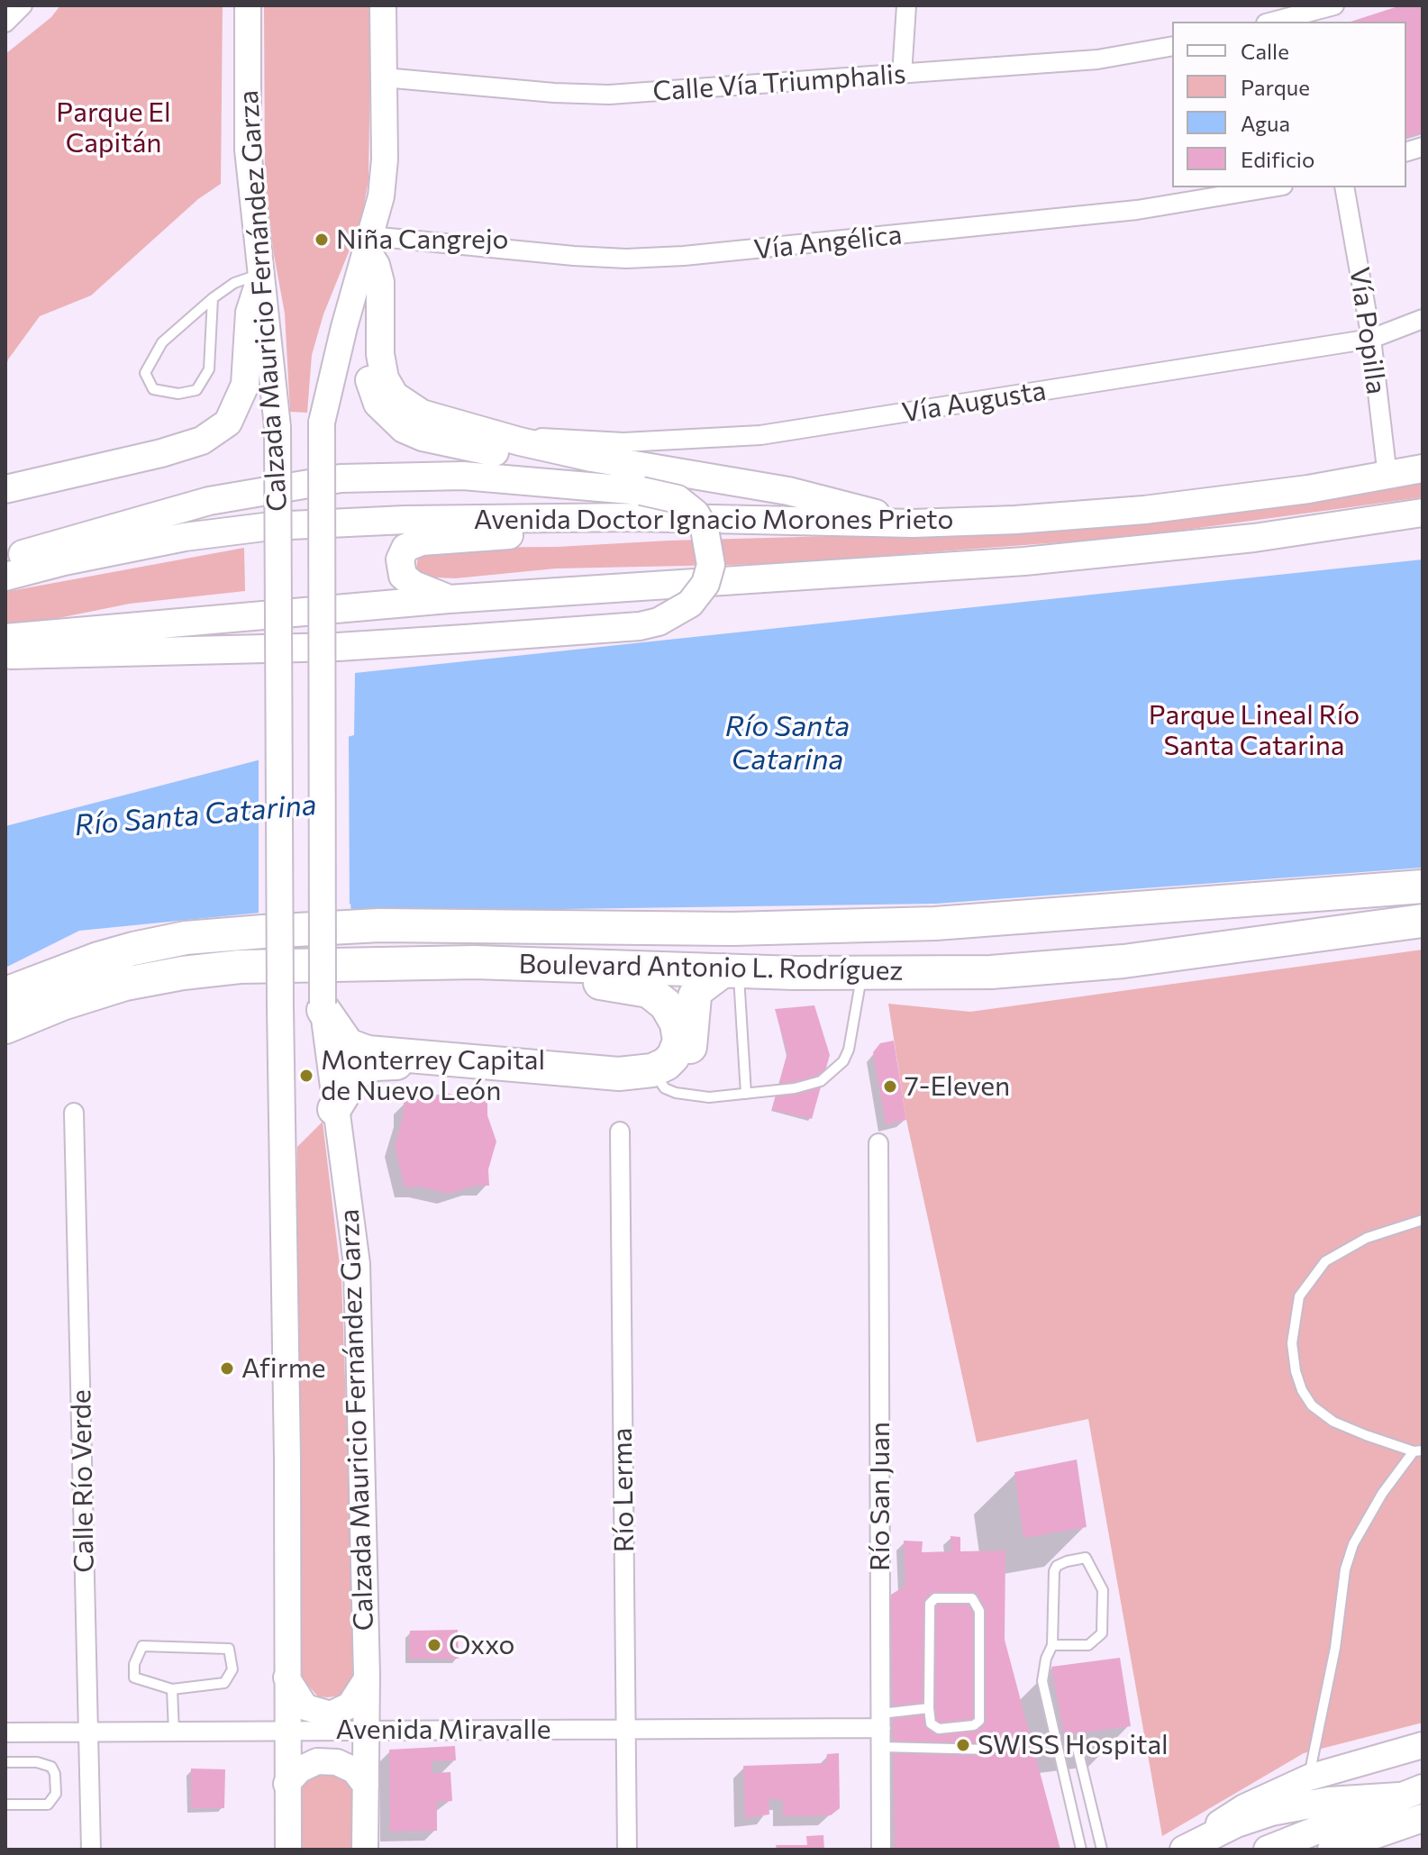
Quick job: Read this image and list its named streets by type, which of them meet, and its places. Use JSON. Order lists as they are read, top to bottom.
{
  "streets": {
    "highway": ["Boulevard Antonio L. Rodríguez"],
    "main road": ["Calzada Mauricio Fernández Garza", "Avenida Doctor Ignacio Morones Prieto"],
    "street": [
      "Calle Vía Triumphalis",
      "Vía Angélica",
      "Vía Popilla",
      "Vía Augusta",
      "Calle Río Verde",
      "Río Lerma",
      "Río San Juan",
      "Avenida Miravalle"
    ]
  },
  "crossings": [
    ["Calle Vía Triumphalis", "Calzada Mauricio Fernández Garza"],
    ["Vía Angélica", "Calzada Mauricio Fernández Garza"],
    ["Calzada Mauricio Fernández Garza", "Avenida Miravalle"],
    ["Vía Popilla", "Vía Augusta"],
    ["Vía Popilla", "Avenida Doctor Ignacio Morones Prieto"],
    ["Calle Río Verde", "Avenida Miravalle"],
    ["Río Lerma", "Avenida Miravalle"],
    ["Río San Juan", "Avenida Miravalle"]
  ],
  "water": ["Río Santa Catarina"],
  "parks": ["Parque El Capitán", "Parque Lineal Río Santa Catarina"],
  "places": [
    "Niña Cangrejo",
    "Monterrey Capital de Nuevo León",
    "7-Eleven",
    "Afirme",
    "Oxxo",
    "SWISS Hospital"
  ],
  "legend": [
    "Calle",
    "Parque",
    "Agua",
    "Edificio"
  ]
}
